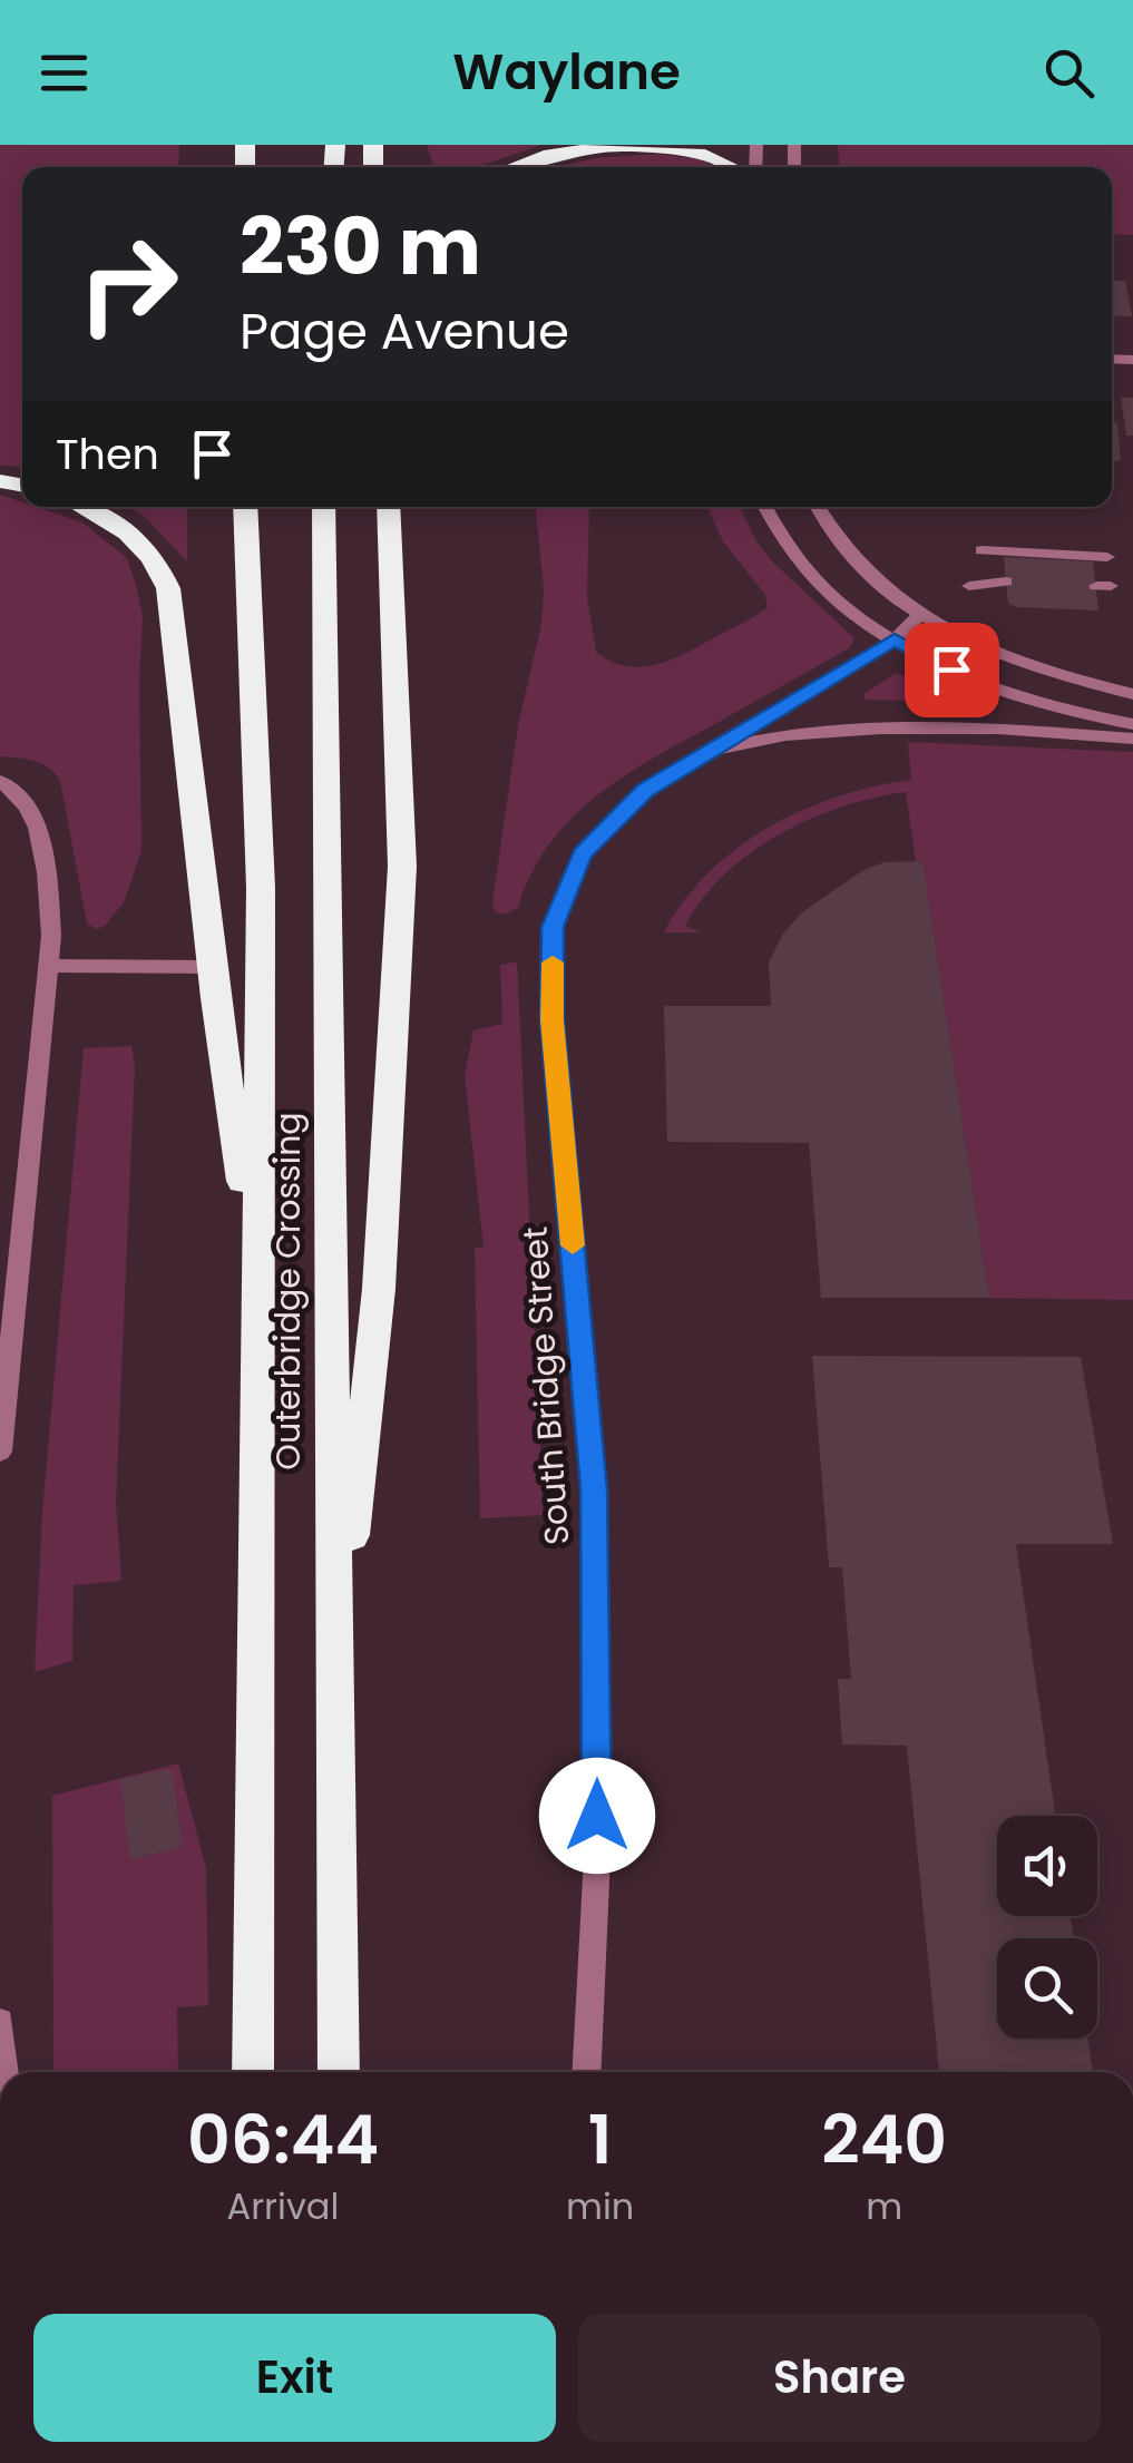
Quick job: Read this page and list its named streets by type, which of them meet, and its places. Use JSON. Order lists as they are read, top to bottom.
{
  "streets": {
    "highway": ["Outerbridge Crossing"],
    "street": ["South Bridge Street"]
  },
  "page": {
    "header": "Waylane",
    "turn": ["230 m", "Page Avenue"],
    "then": "Then",
    "eta": [
      "06:44",
      "Arrival",
      "1",
      "min",
      "240",
      "m"
    ],
    "buttons": ["Exit", "Share"]
  }
}
